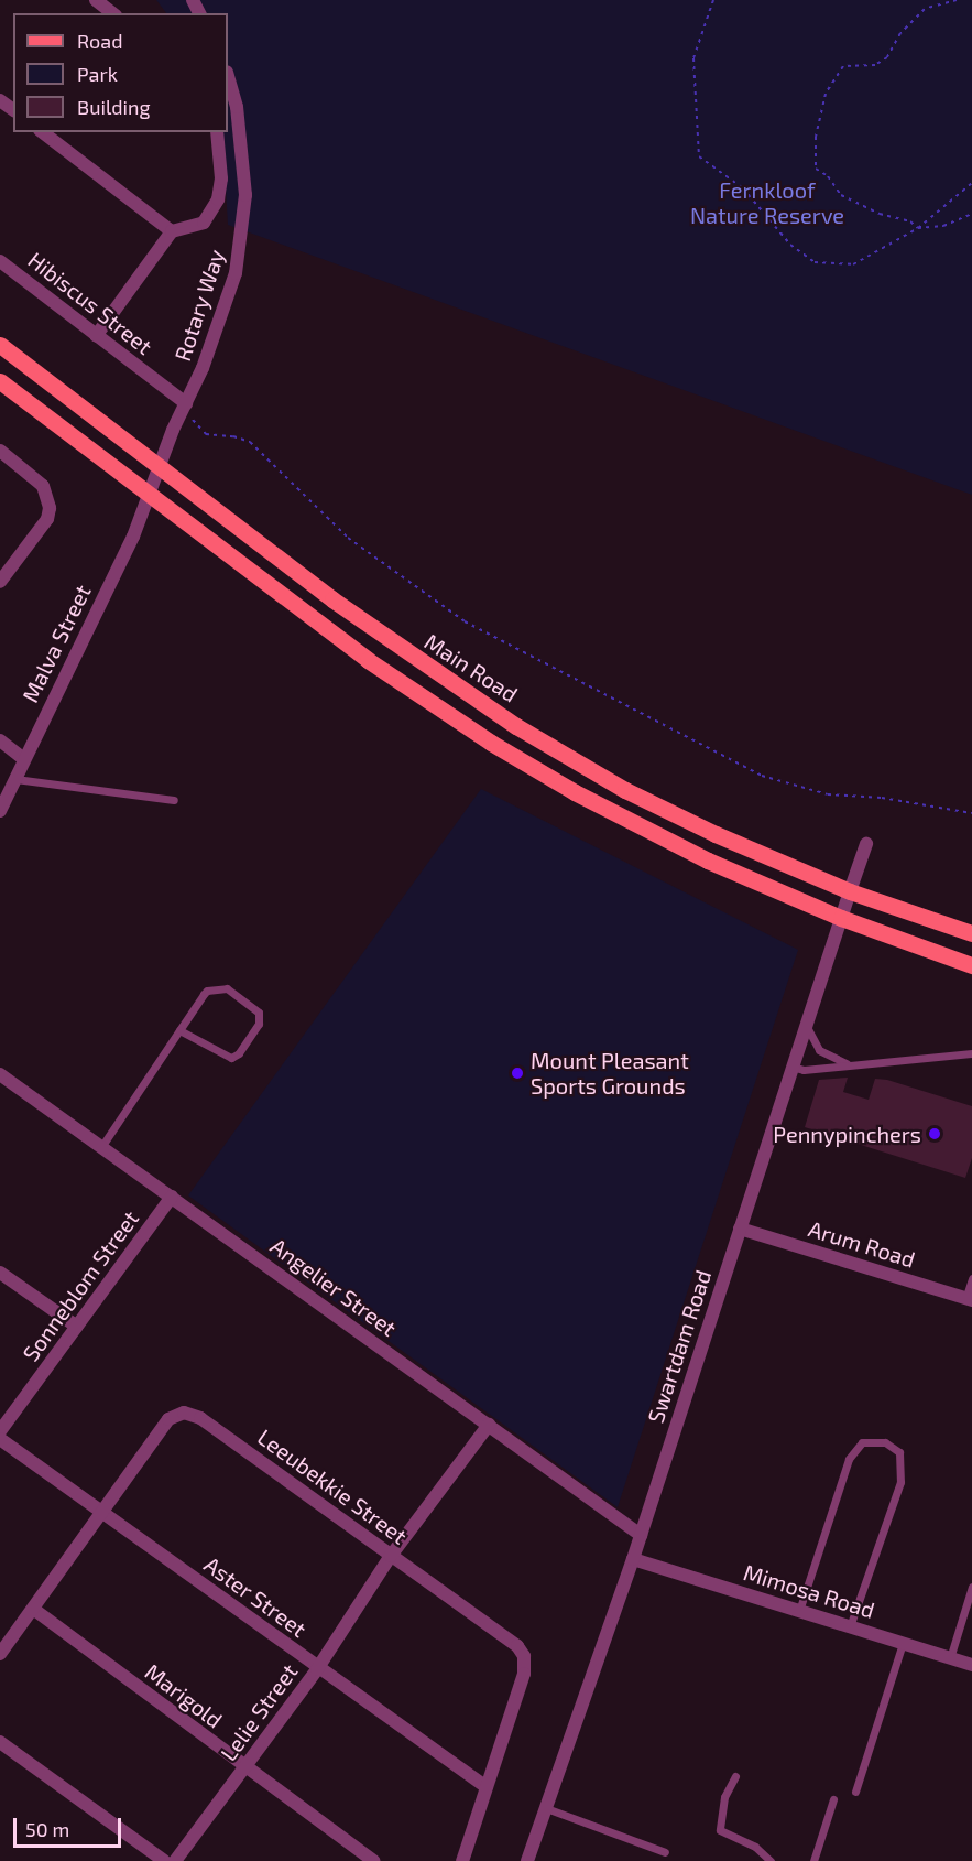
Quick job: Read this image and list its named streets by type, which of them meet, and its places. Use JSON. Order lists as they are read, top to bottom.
{
  "streets": {
    "main road": ["Main Road"],
    "street": [
      "Hibiscus Street",
      "Rotary Way",
      "Malva Street",
      "Arum Road",
      "Sonneblom Street",
      "Angelier Street",
      "Swartdam Road",
      "Leeubekkie Street",
      "Mimosa Road",
      "Aster Street",
      "Marigold",
      "Lelie Street"
    ]
  },
  "crossings": [
    ["Hibiscus Street", "Rotary Way"],
    ["Rotary Way", "Malva Street"],
    ["Rotary Way", "Main Road"],
    ["Malva Street", "Main Road"],
    ["Main Road", "Swartdam Road"],
    ["Arum Road", "Swartdam Road"],
    ["Sonneblom Street", "Angelier Street"],
    ["Angelier Street", "Swartdam Road"],
    ["Angelier Street", "Lelie Street"],
    ["Swartdam Road", "Mimosa Road"],
    ["Leeubekkie Street", "Aster Street"],
    ["Leeubekkie Street", "Marigold"],
    ["Leeubekkie Street", "Lelie Street"],
    ["Aster Street", "Lelie Street"],
    ["Marigold", "Lelie Street"]
  ],
  "parks": ["Fernkloof Nature Reserve"],
  "places": ["Mount Pleasant Sports Grounds", "Pennypinchers"],
  "legend": ["Road", "Park", "Building"],
  "scale_bar": "50 m"
}
